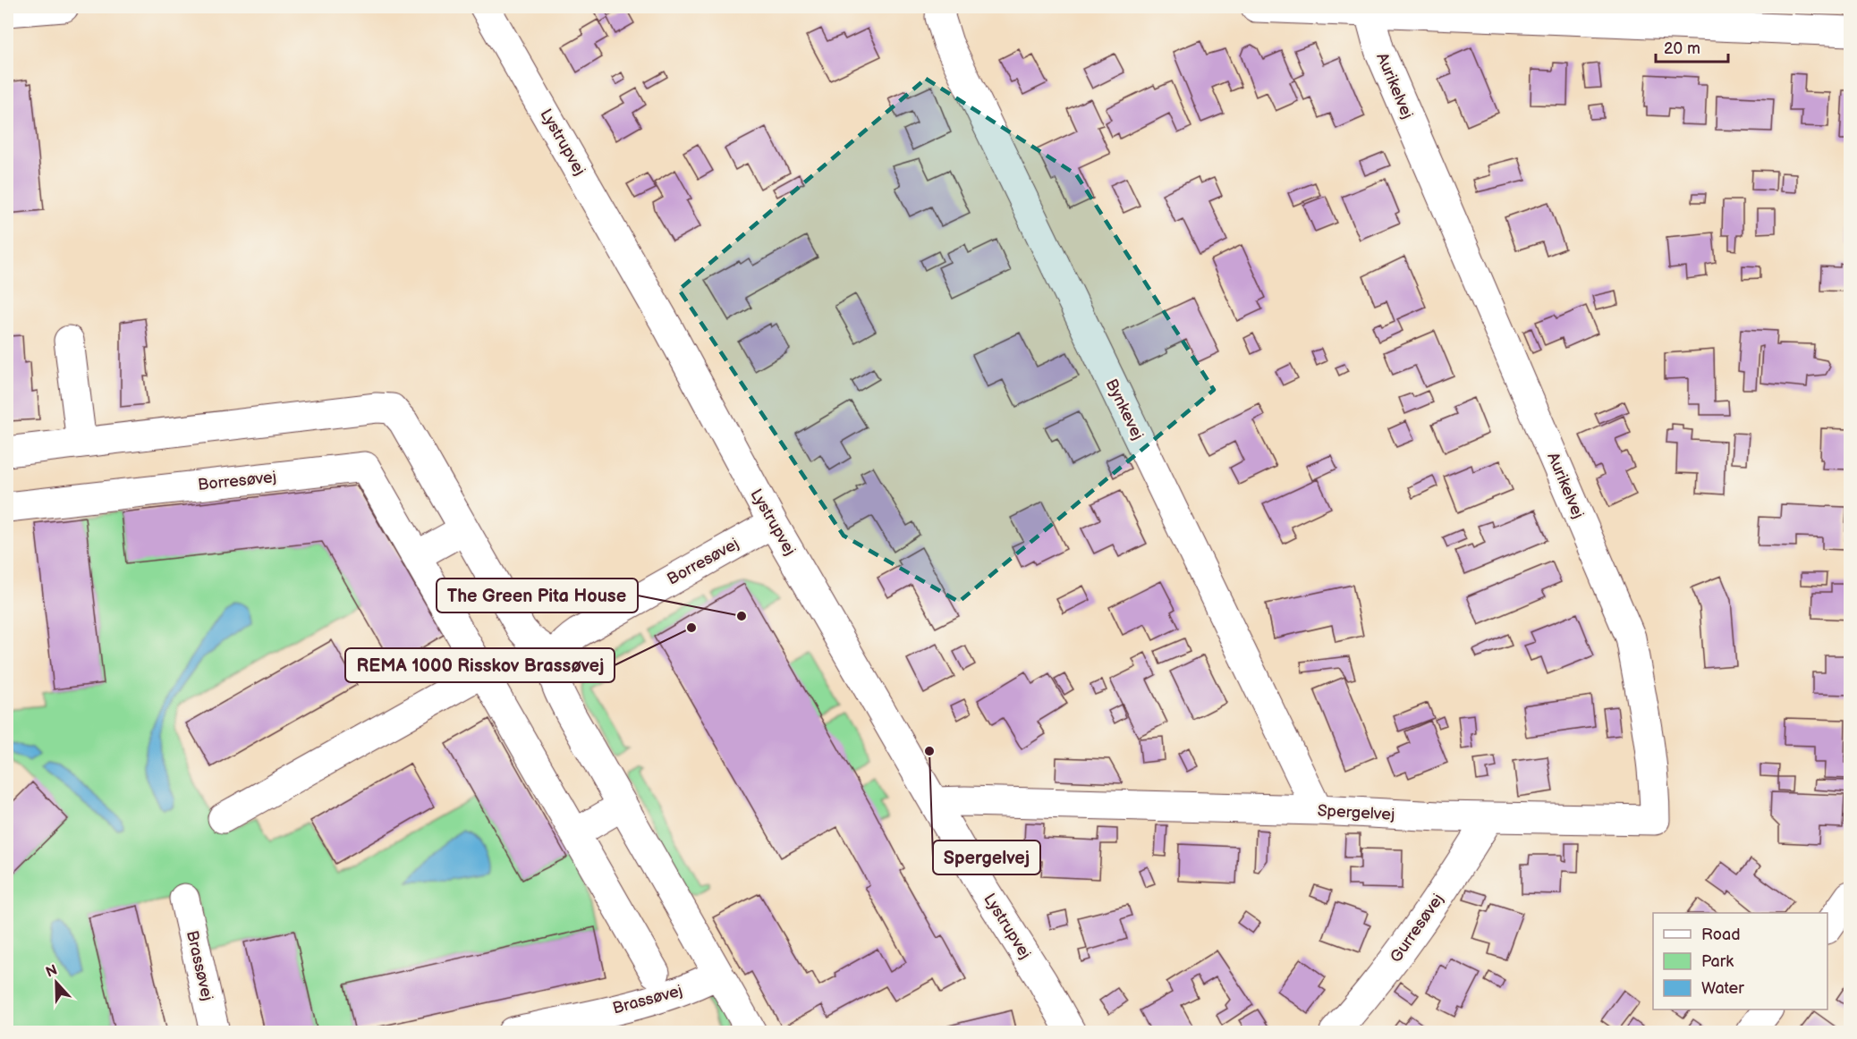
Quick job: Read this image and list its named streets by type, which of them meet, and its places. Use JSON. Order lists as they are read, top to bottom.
{
  "streets": {
    "street": [
      "Aurikelvej",
      "Lystrupvej",
      "Bynkevej",
      "Borresøvej",
      "Spergelvej",
      "Gurresøvej",
      "Brassøvej"
    ]
  },
  "crossings": [
    ["Aurikelvej", "Spergelvej"],
    ["Aurikelvej", "Gurresøvej"],
    ["Lystrupvej", "Borresøvej"],
    ["Lystrupvej", "Spergelvej"],
    ["Bynkevej", "Spergelvej"],
    ["Borresøvej", "Brassøvej"],
    ["Spergelvej", "Gurresøvej"]
  ],
  "places": ["The Green Pita House", "REMA 1000 Risskov Brassøvej", "Spergelvej"],
  "legend": ["Road", "Park", "Water"],
  "scale_bar": "20 m",
  "north": "top"
}
